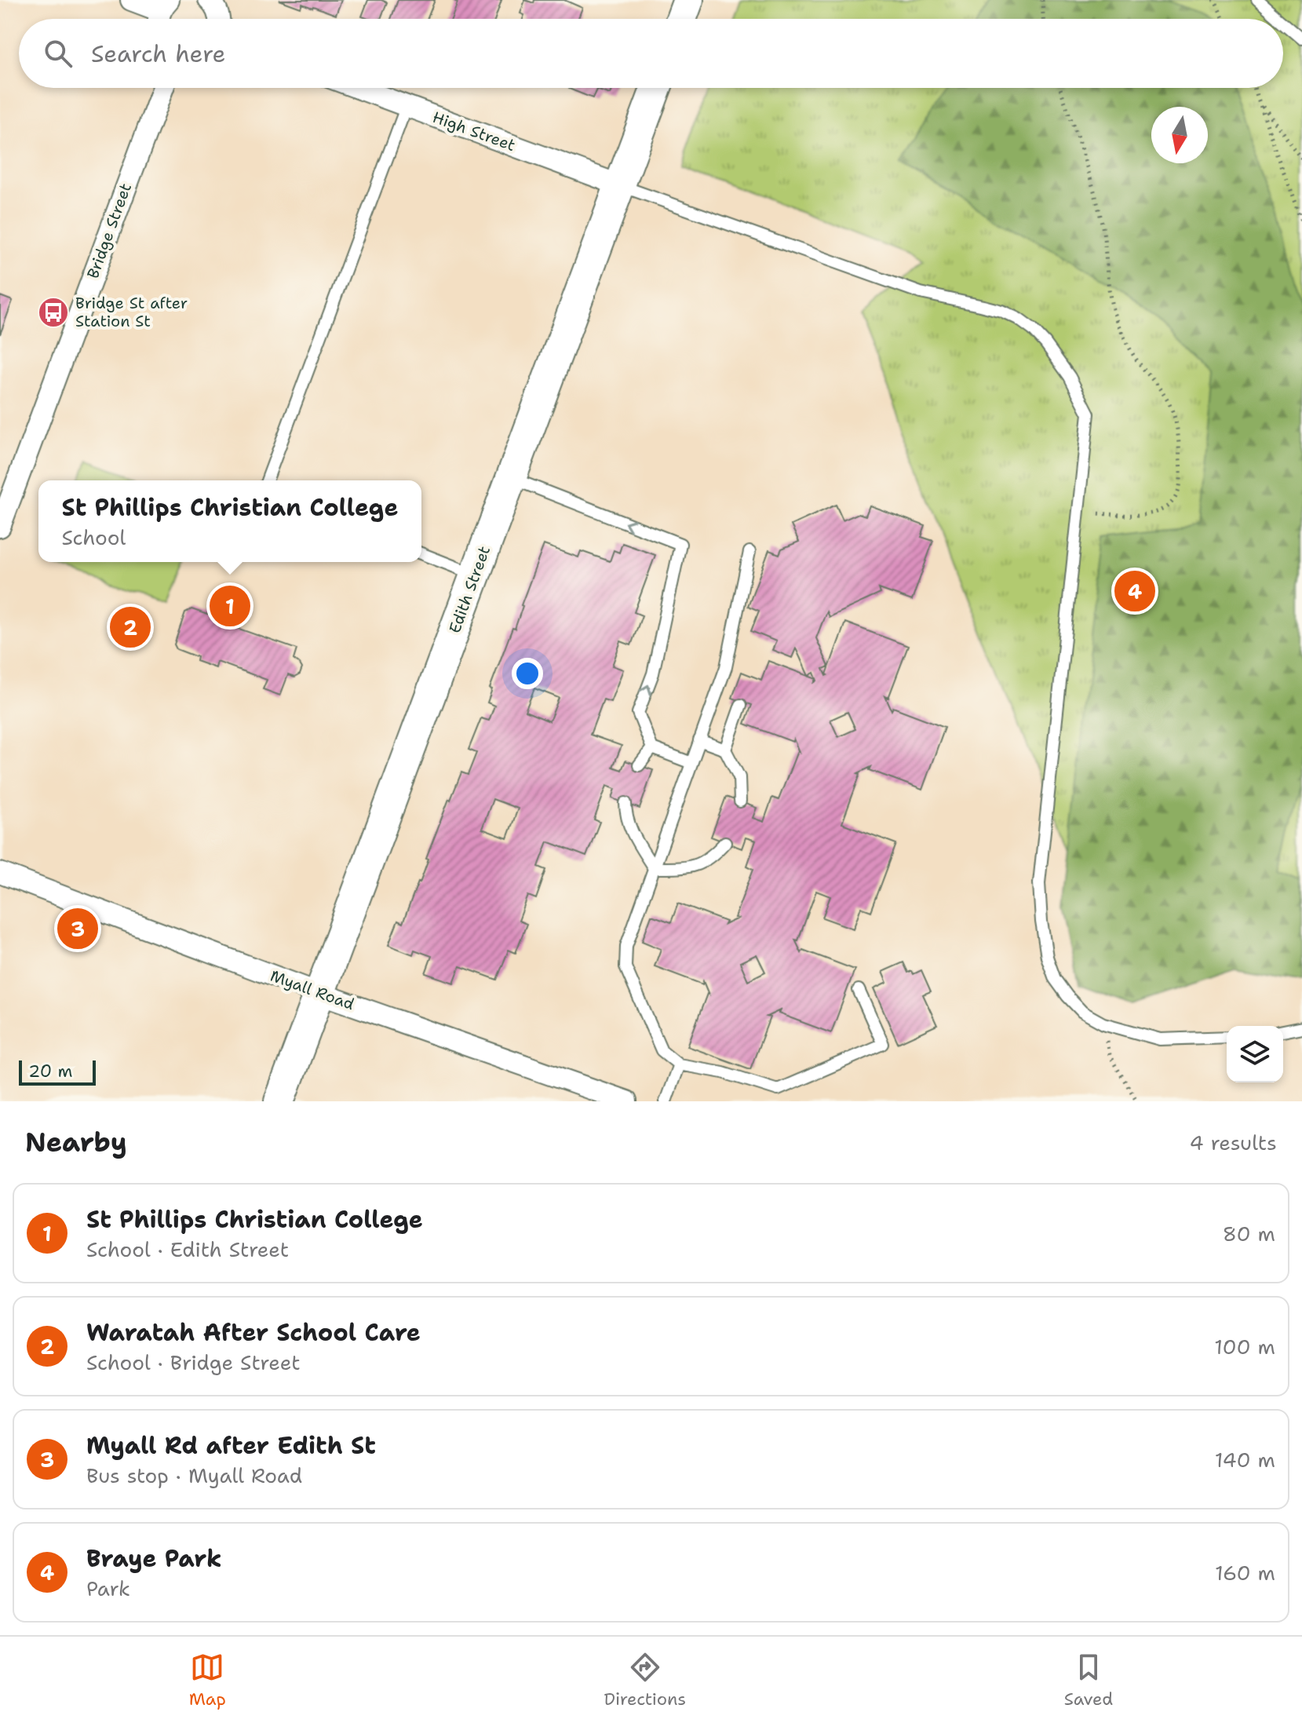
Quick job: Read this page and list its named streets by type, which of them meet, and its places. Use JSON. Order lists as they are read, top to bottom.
{
  "streets": {
    "main road": ["Edith Street"],
    "street": ["High Street", "Bridge Street", "Myall Road"]
  },
  "crossings": [
    ["High Street", "Edith Street"],
    ["Edith Street", "Myall Road"]
  ],
  "places": {
    "bus stop": ["Bridge St after Station St"]
  },
  "scale_bar": "20 m",
  "north": "bottom",
  "page": {
    "search": "Search here",
    "popup": ["St Phillips Christian College", "School"],
    "pins": [
      "4",
      "1",
      "2",
      "3"
    ],
    "scale": "20 m",
    "heading": ["Nearby", "4 results"],
    "list": [
      {
        "mark": "1",
        "name": "St Phillips Christian College",
        "note": "School · Edith Street",
        "value": "80 m"
      },
      {
        "mark": "2",
        "name": "Waratah After School Care",
        "note": "School · Bridge Street",
        "value": "100 m"
      },
      {
        "mark": "3",
        "name": "Myall Rd after Edith St",
        "note": "Bus stop · Myall Road",
        "value": "140 m"
      },
      {
        "mark": "4",
        "name": "Braye Park",
        "note": "Park",
        "value": "160 m"
      }
    ],
    "nav": ["Map", "Directions", "Saved"]
  }
}
